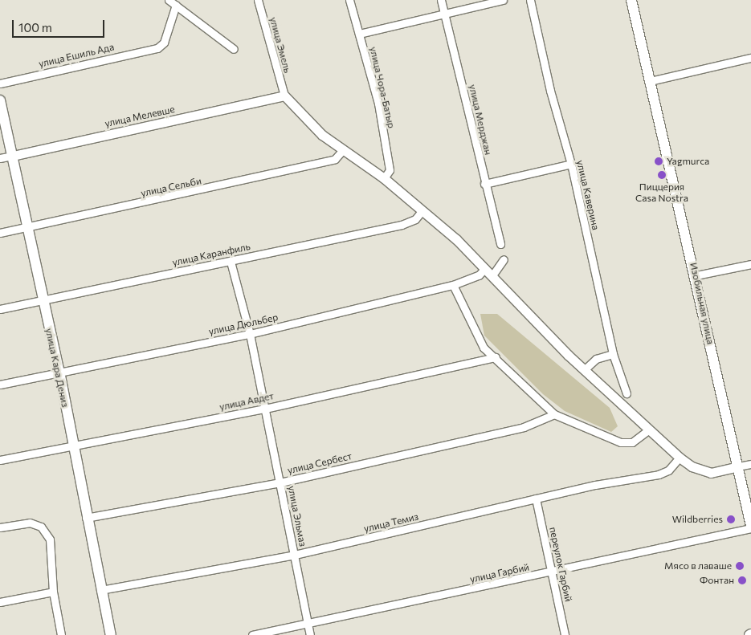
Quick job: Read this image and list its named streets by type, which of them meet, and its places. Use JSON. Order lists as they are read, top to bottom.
{
  "streets": {
    "main road": ["Изобильная улица", "улица Кара Дениз"],
    "street": [
      "улица Эмель",
      "улица Ешиль Ада",
      "улица Чора-Батыр",
      "улица Мелевше",
      "улица Мерджан",
      "улица Сельби",
      "улица Каверина",
      "улица Каранфиль",
      "улица Дюльбер",
      "улица Авдет",
      "улица Сербест",
      "улица Эльмаз",
      "улица Темиз",
      "переулок Гарбий",
      "улица Гарбий"
    ]
  },
  "crossings": [
    ["улица Эмель", "улица Мелевше"],
    ["улица Мелевше", "улица Кара Дениз"],
    ["улица Сельби", "улица Кара Дениз"],
    ["улица Каранфиль", "улица Кара Дениз"],
    ["улица Каранфиль", "улица Эльмаз"],
    ["Изобильная улица", "улица Гарбий"],
    ["улица Дюльбер", "улица Кара Дениз"],
    ["улица Дюльбер", "улица Эльмаз"],
    ["улица Кара Дениз", "улица Авдет"],
    ["улица Кара Дениз", "улица Сербест"],
    ["улица Кара Дениз", "улица Темиз"],
    ["улица Авдет", "улица Эльмаз"],
    ["улица Сербест", "улица Эльмаз"],
    ["улица Эльмаз", "улица Темиз"],
    ["улица Эльмаз", "улица Гарбий"],
    ["улица Темиз", "переулок Гарбий"],
    ["переулок Гарбий", "улица Гарбий"]
  ],
  "places": [
    "Yagmurca",
    "Пиццерия Casa Nostra",
    "Wildberries",
    "Мясо в лаваше",
    "Фонтан"
  ],
  "scale_bar": "100 m"
}
